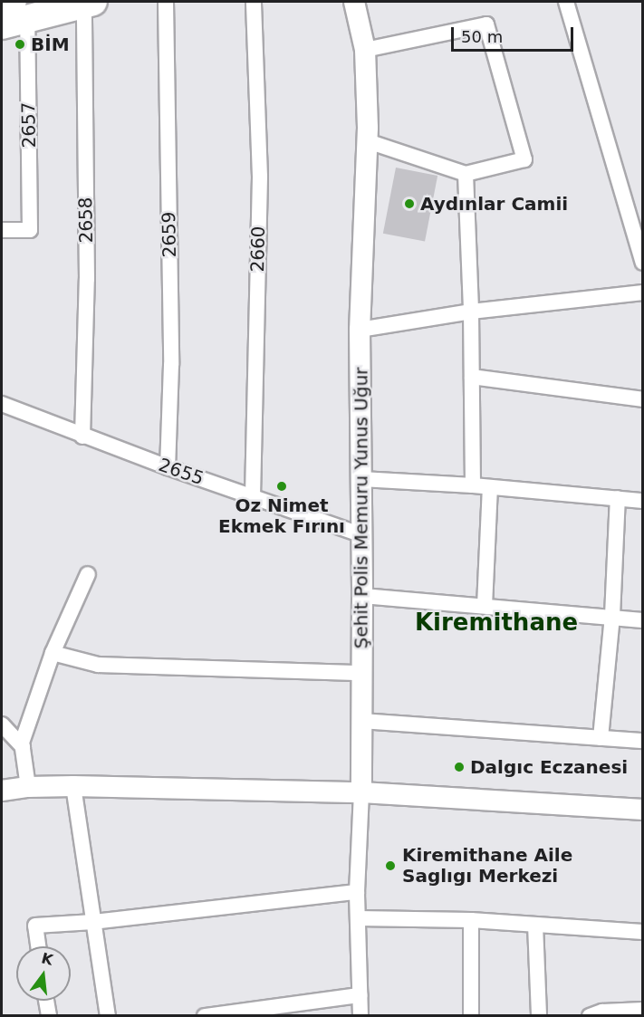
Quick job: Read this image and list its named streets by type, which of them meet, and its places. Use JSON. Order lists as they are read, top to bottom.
{
  "streets": {
    "main road": ["Şehit Polis Memuru Yunus Uğur"],
    "street": [
      "2657",
      "2658",
      "2659",
      "2660",
      "2655"
    ]
  },
  "crossings": [
    ["2658", "2655"],
    ["2659", "2655"],
    ["2660", "2655"],
    ["2655", "Şehit Polis Memuru Yunus Uğur"]
  ],
  "districts": ["Kiremithane"],
  "places": [
    "BİM",
    "Aydınlar Camii",
    "Oz Nimet Ekmek Fırını",
    "Dalgıc Eczanesi",
    "Kiremithane Aile Saglıgı Merkezi"
  ],
  "scale_bar": "50 m",
  "north": "top"
}
